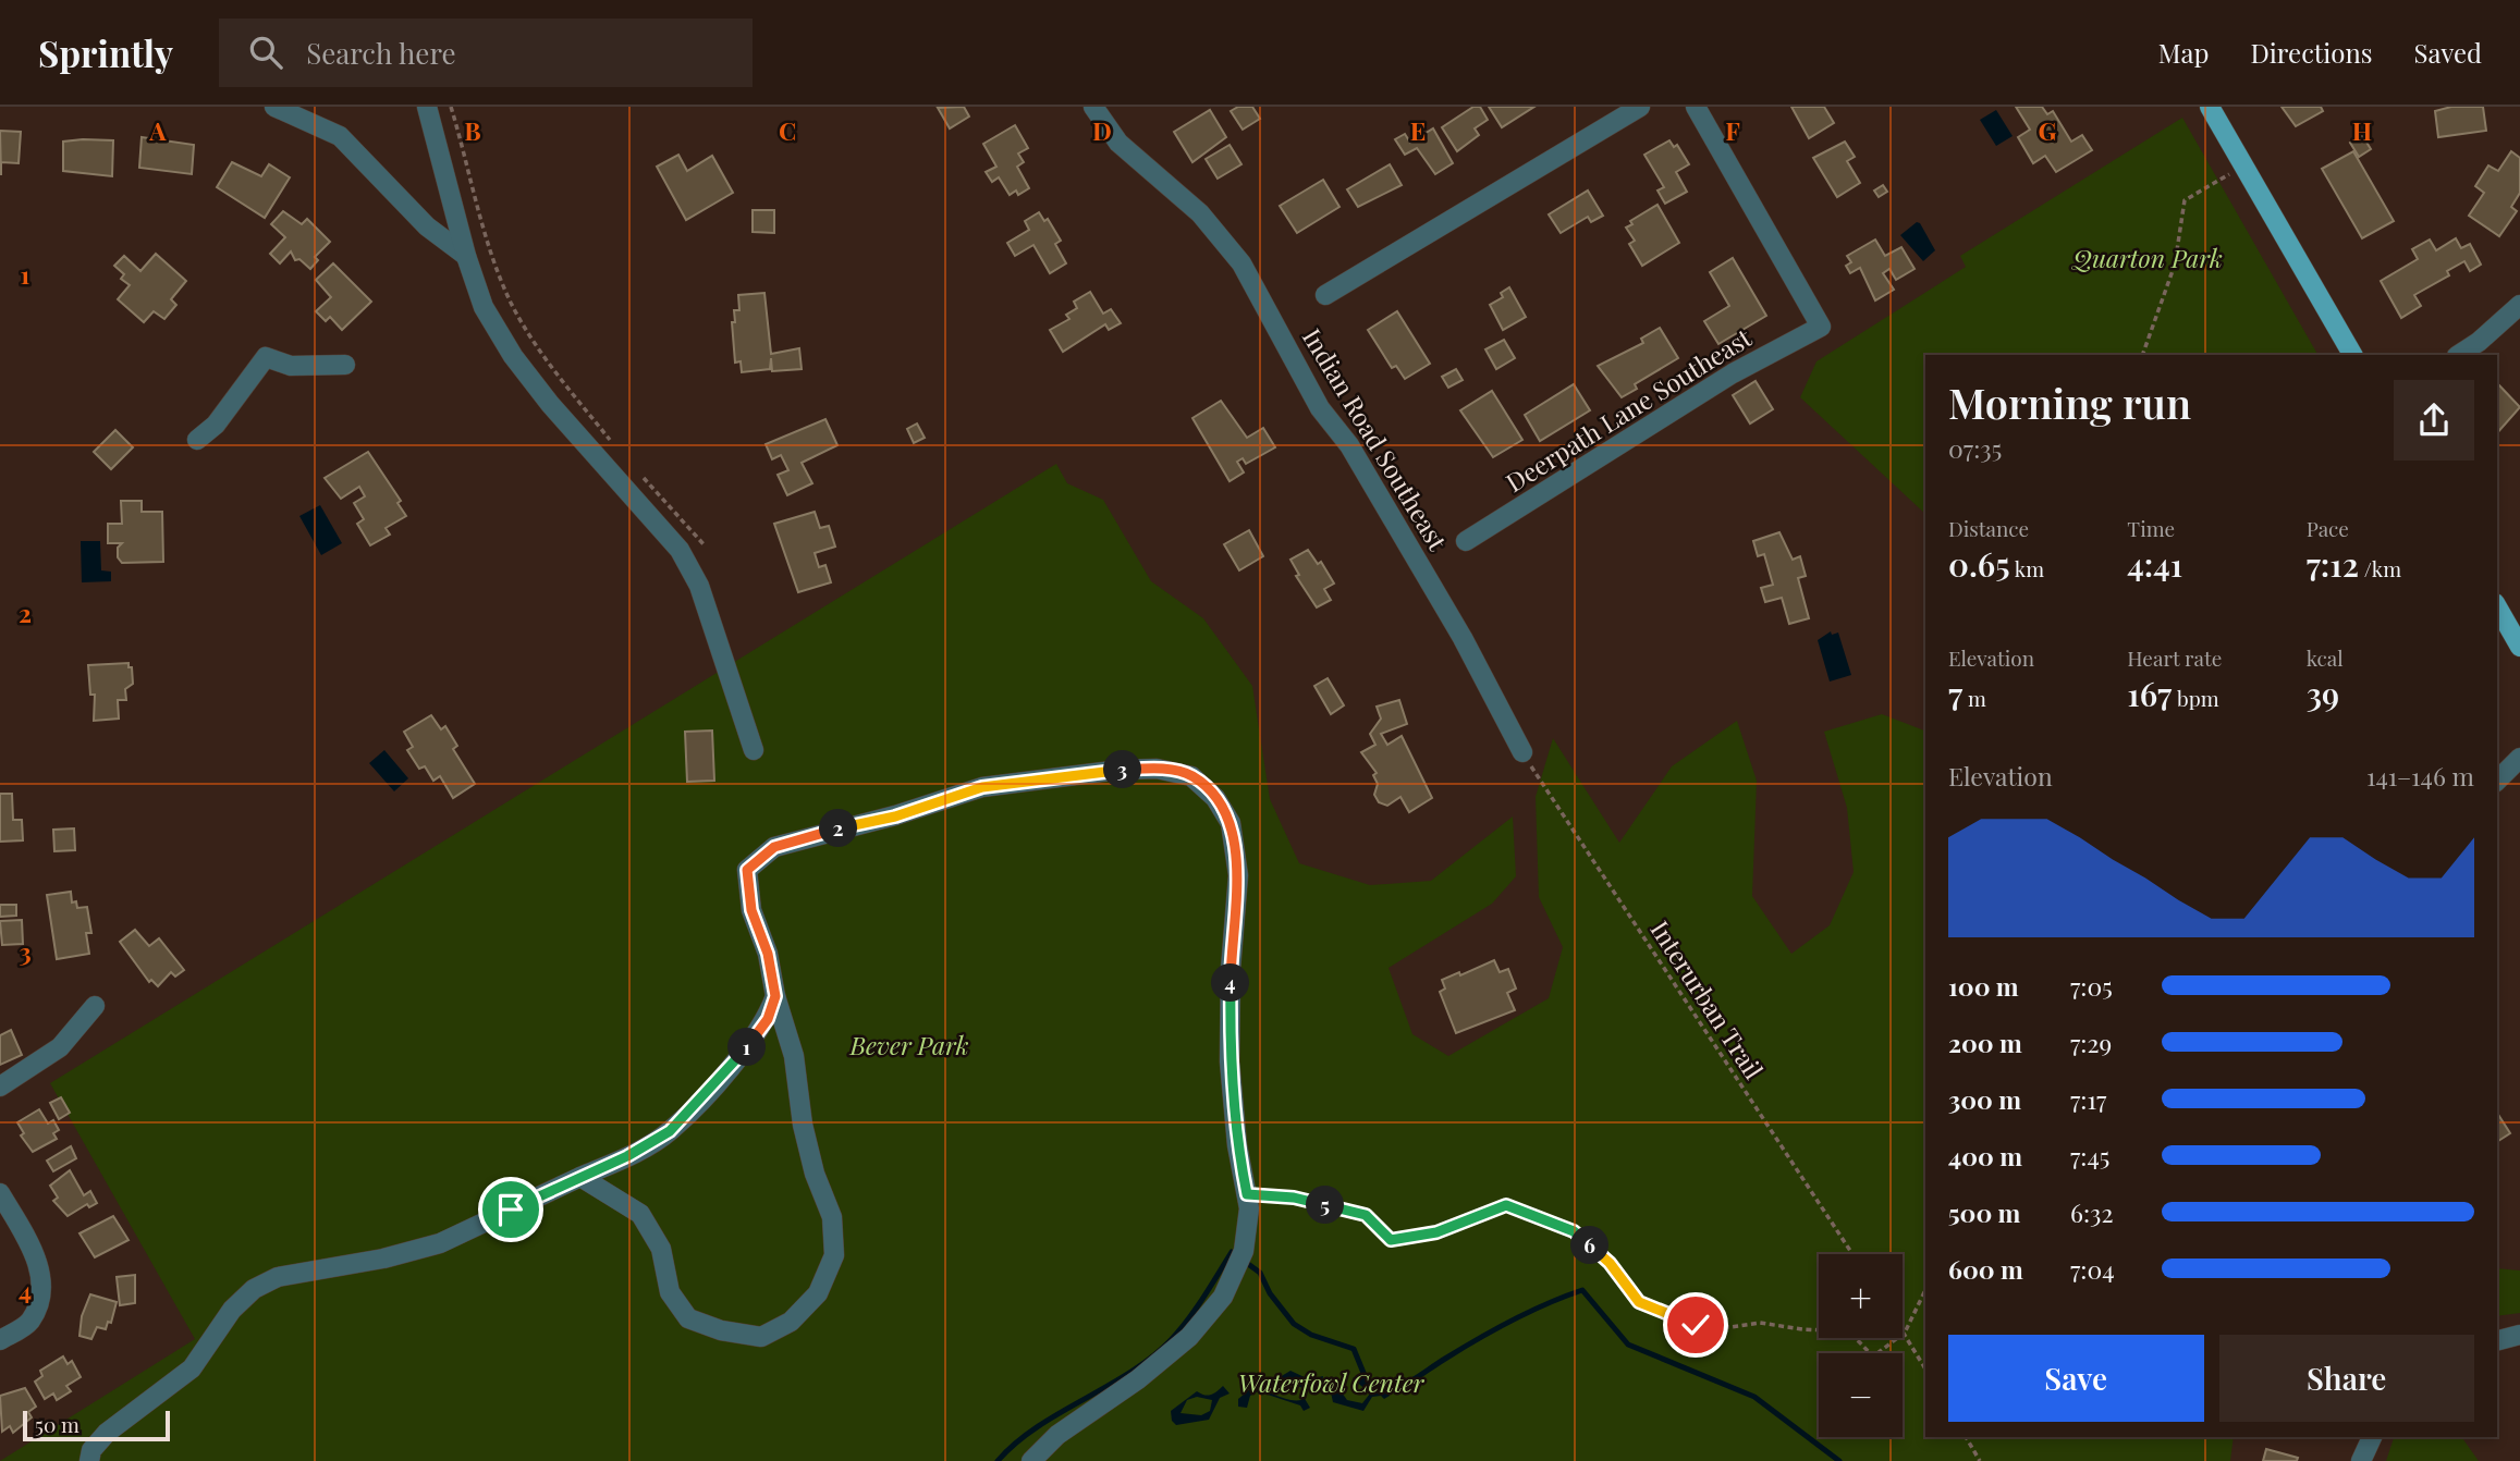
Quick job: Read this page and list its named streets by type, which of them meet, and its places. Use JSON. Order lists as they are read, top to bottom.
{
  "streets": {
    "street": ["Deerpath Lane Southeast", "Indian Road Southeast"],
    "path": ["Interurban Trail"]
  },
  "crossings": [
    ["Indian Road Southeast", "Interurban Trail"]
  ],
  "parks": ["Quarton Park", "Bever Park", "Waterfowl Center"],
  "scale_bar": "50 m",
  "page": {
    "header": "Sprintly",
    "search": "Search here",
    "nav": ["Map", "Directions", "Saved"],
    "heading": ["Morning run", "07:35"],
    "stats": [
      ["Distance", "0.65 km"],
      ["Time", "4:41"],
      ["Pace", "7:12 /km"],
      ["Elevation", "7 m"],
      ["Heart rate", "167 bpm"],
      ["kcal", "39"]
    ],
    "chart": ["Elevation", "141–146 m"],
    "pins": [
      "3",
      "2",
      "4",
      "1",
      "5",
      "6"
    ],
    "list": [
      {
        "name": "100 m",
        "note": "7:05"
      },
      {
        "name": "200 m",
        "note": "7:29"
      },
      {
        "name": "300 m",
        "note": "7:17"
      },
      {
        "name": "400 m",
        "note": "7:45"
      },
      {
        "name": "500 m",
        "note": "6:32"
      },
      {
        "name": "600 m",
        "note": "7:04"
      }
    ],
    "map_buttons": ["+", "−"],
    "buttons": ["Save", "Share"],
    "scale": "50 m"
  },
  "grid": {
    "columns": [
      "A",
      "B",
      "C",
      "D",
      "E",
      "F",
      "G",
      "H"
    ],
    "rows": [
      "1",
      "2",
      "3",
      "4"
    ]
  }
}
